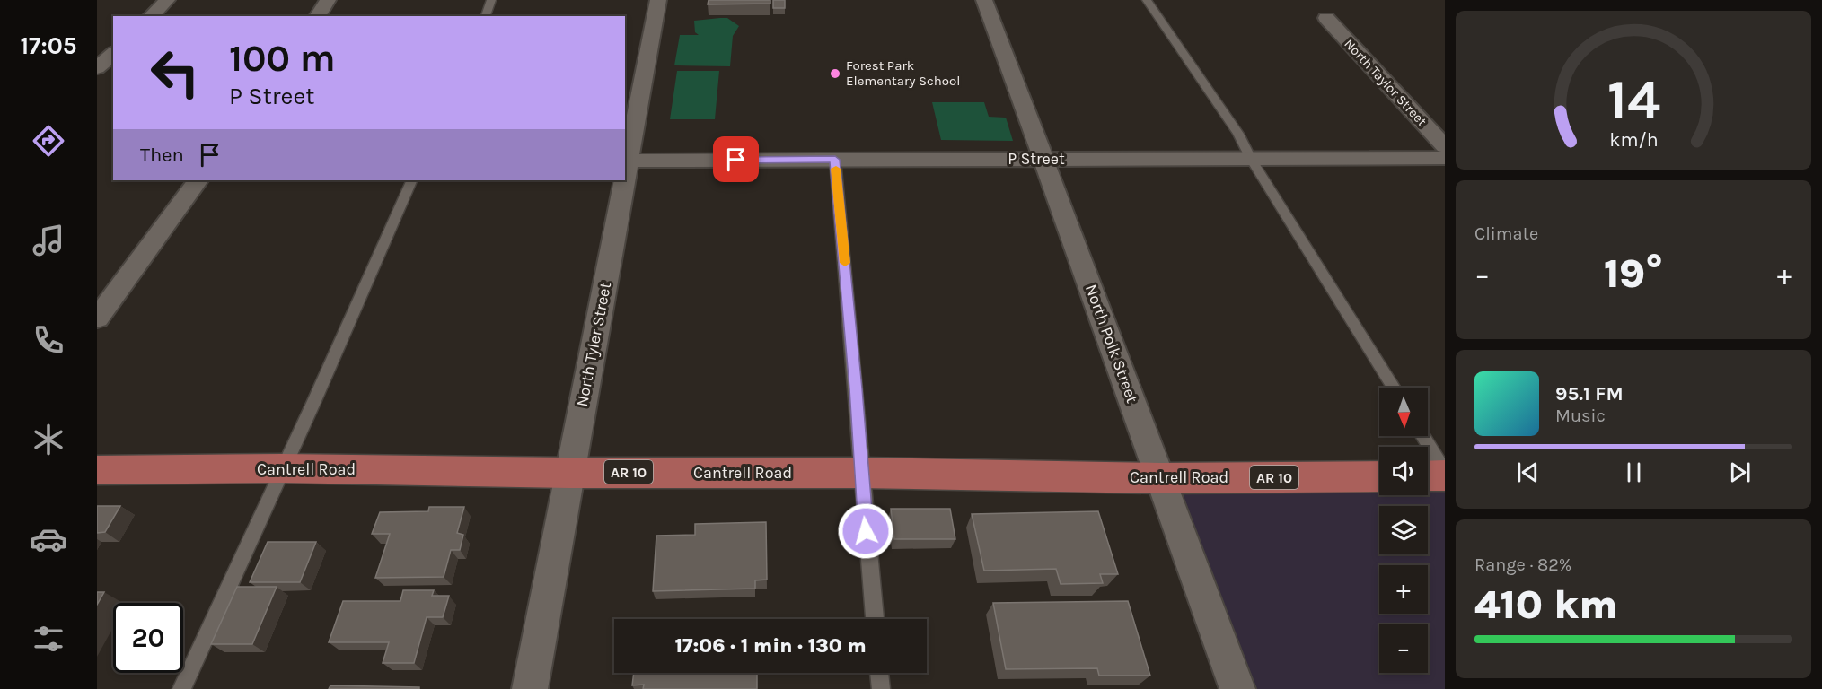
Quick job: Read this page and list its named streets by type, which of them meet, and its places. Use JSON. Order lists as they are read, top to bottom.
{
  "streets": {
    "main road": ["Cantrell Road", "AR 10"],
    "street": [
      "North Taylor Street",
      "P Street",
      "North Polk Street",
      "North Tyler Street"
    ]
  },
  "crossings": [
    ["P Street", "North Polk Street"],
    ["P Street", "North Tyler Street"],
    ["North Polk Street", "Cantrell Road"],
    ["North Tyler Street", "Cantrell Road"]
  ],
  "places": ["Forest Park Elementary School"],
  "north": "bottom",
  "page": {
    "tabs": "17:05",
    "turn": ["100 m", "P Street"],
    "then": "Then",
    "tile": [
      "Climate",
      ["Range · 82%", "410 km"]
    ],
    "heat": ["−", "19°", "+"],
    "song": ["95.1 FM", "Music"],
    "map_buttons": ["+", "−"],
    "limit": "20",
    "trip": "17:06 · 1 min · 130 m",
    "gauge": ["14", "km/h"]
  }
}
